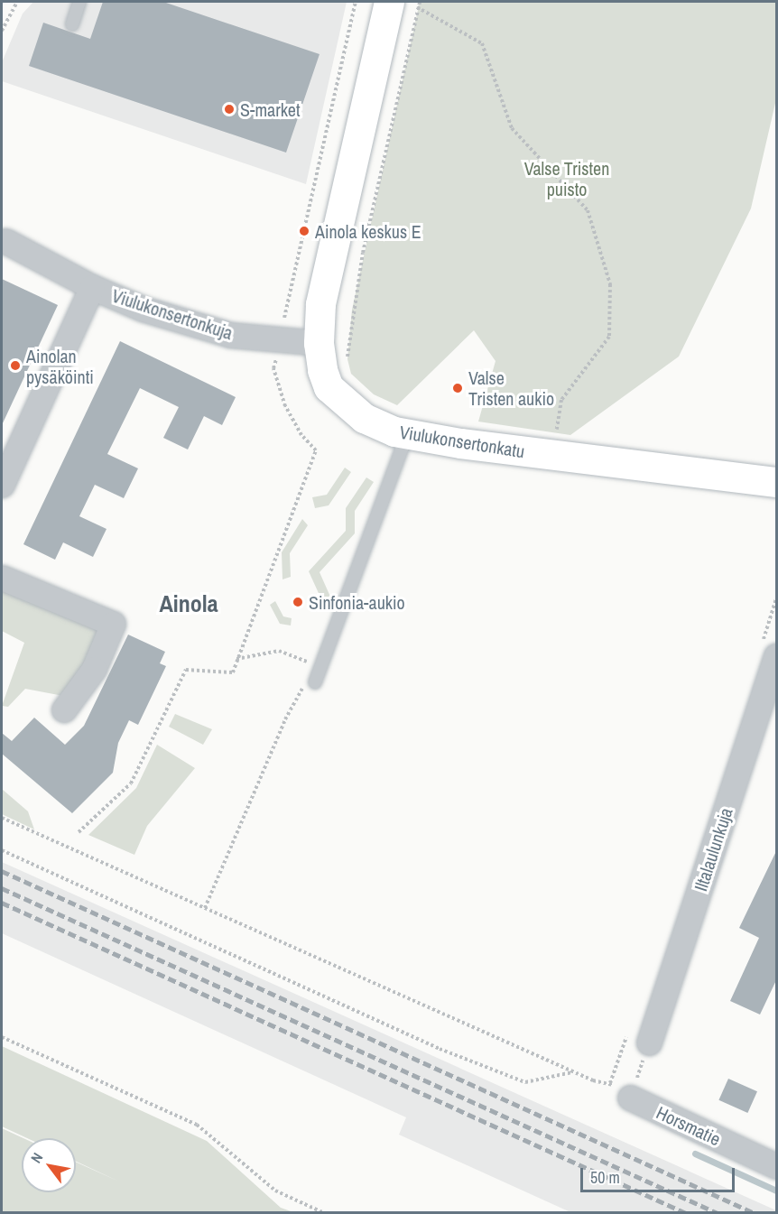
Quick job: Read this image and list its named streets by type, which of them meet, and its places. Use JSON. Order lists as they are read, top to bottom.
{
  "streets": {
    "street": [
      "Viulukonsertonkuja",
      "Viulukonsertonkatu",
      "Iltalaulunkuja",
      "Horsmatie"
    ]
  },
  "crossings": [
    ["Viulukonsertonkuja", "Viulukonsertonkatu"]
  ],
  "districts": ["Ainola"],
  "parks": ["Valse Tristen puisto"],
  "places": [
    "S-market",
    "Ainola keskus E",
    "Ainolan pysäköinti",
    "Valse Tristen aukio",
    "Sinfonia-aukio"
  ],
  "scale_bar": "50 m",
  "north": "top left"
}
